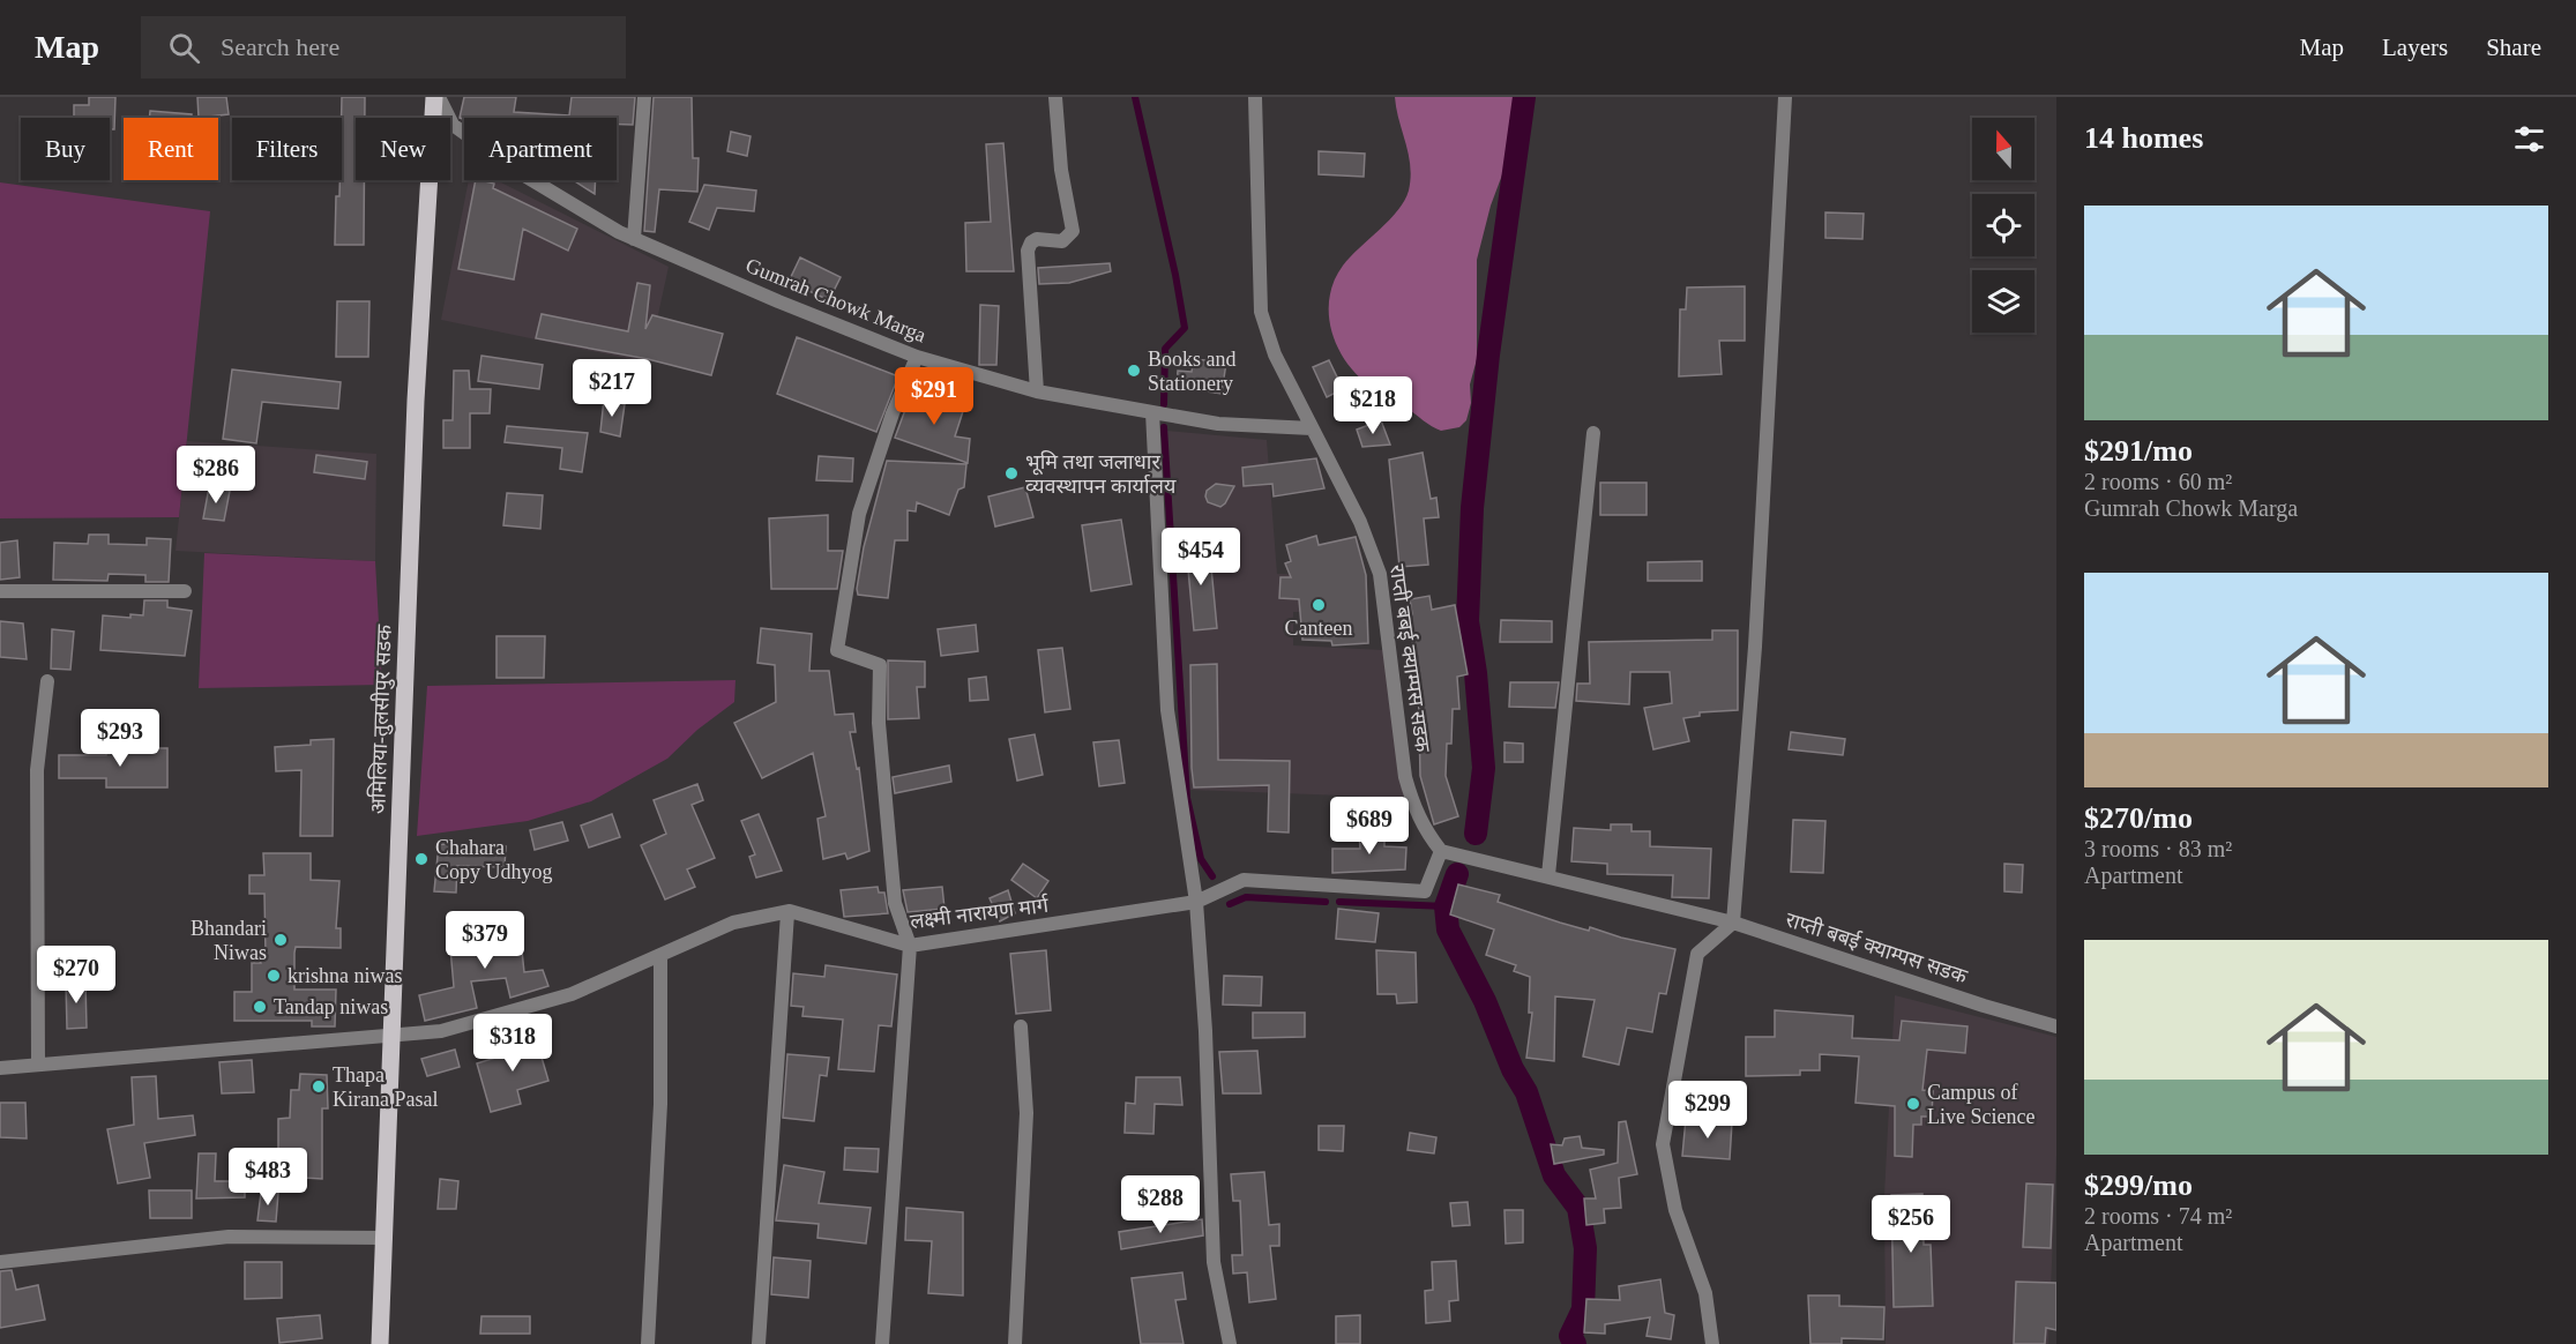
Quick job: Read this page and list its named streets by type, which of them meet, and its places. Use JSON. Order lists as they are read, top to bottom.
{
  "streets": {
    "main road": ["अमिलिया-तुलसीपुर सडक"],
    "street": ["Gumrah Chowk Marga", "राप्ती बबई क्याम्पस सडक", "लक्ष्मी नारायण मार्ग"]
  },
  "crossings": [
    ["Gumrah Chowk Marga", "राप्ती बबई क्याम्पस सडक"],
    ["Gumrah Chowk Marga", "अमिलिया-तुलसीपुर सडक"],
    ["राप्ती बबई क्याम्पस सडक", "लक्ष्मी नारायण मार्ग"],
    ["अमिलिया-तुलसीपुर सडक", "लक्ष्मी नारायण मार्ग"]
  ],
  "places": [
    "Books and Stationery",
    "भूमि तथा जलाधार व्यवस्थापन कार्यालय",
    "Canteen",
    "Chahara Copy Udhyog",
    "Bhandari Niwas",
    "krishna niwas",
    "Tandap niwas",
    "Thapa Kirana Pasal",
    "Campus of Live Science"
  ],
  "north": "top",
  "page": {
    "header": "Map",
    "search": "Search here",
    "nav": ["Map", "Layers", "Share"],
    "heading": "14 homes",
    "chip": [
      "Buy",
      "Rent",
      "Filters",
      "New",
      "Apartment"
    ],
    "list": [
      {
        "name": "$291/mo",
        "note": "2 rooms · 60 m² · Gumrah Chowk Marga"
      },
      {
        "name": "$270/mo",
        "note": "3 rooms · 83 m² · Apartment"
      },
      {
        "name": "$299/mo",
        "note": "2 rooms · 74 m² · Apartment"
      }
    ],
    "price": [
      "$217",
      "$291",
      "$218",
      "$286",
      "$454",
      "$293",
      "$689",
      "$379",
      "$270",
      "$318",
      "$299",
      "$483",
      "$288",
      "$256"
    ]
  }
}
